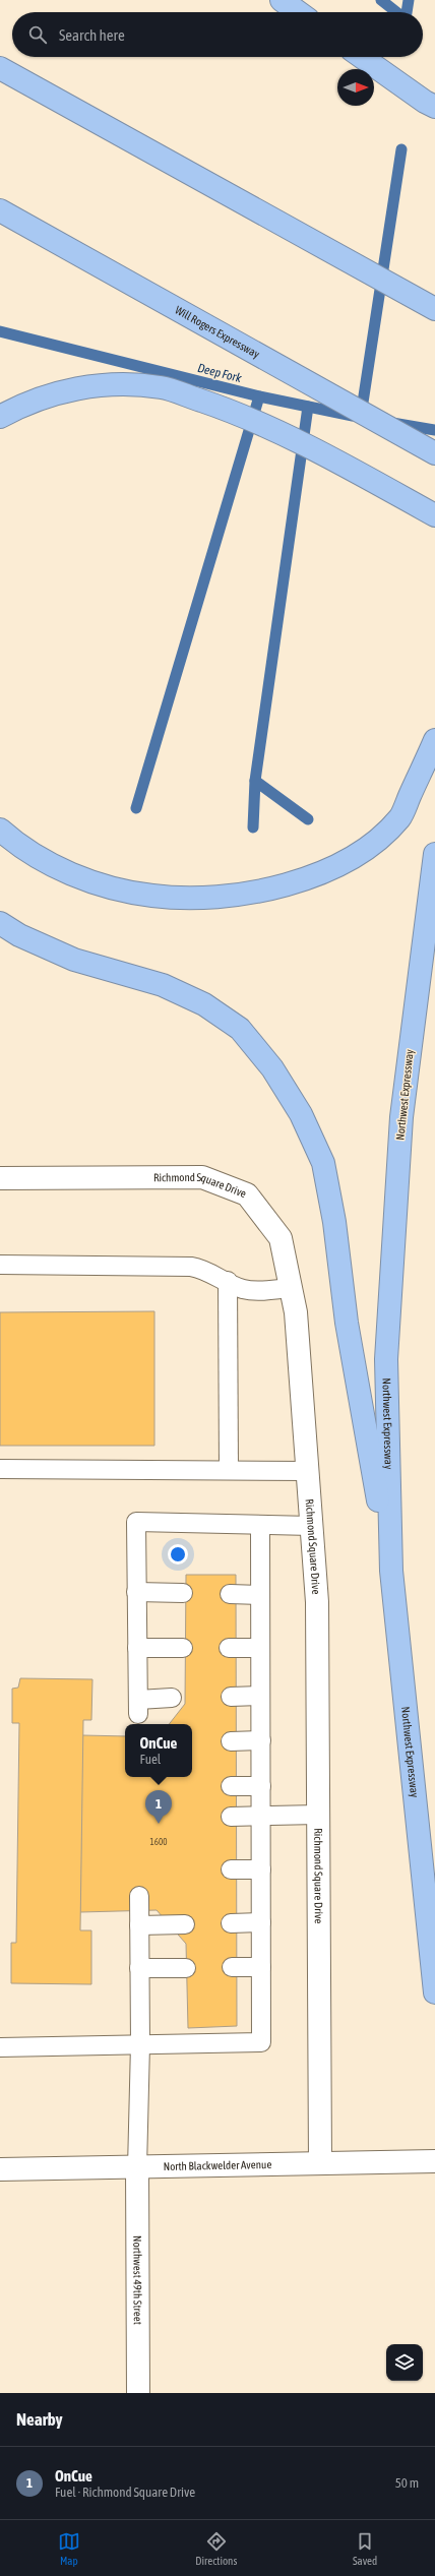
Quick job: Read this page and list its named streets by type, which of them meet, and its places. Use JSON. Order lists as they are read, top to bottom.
{
  "streets": {
    "highway": ["Will Rogers Expressway", "Northwest Expressway"],
    "street": ["Richmond Square Drive", "North Blackwelder Avenue", "Northwest 49th Street"]
  },
  "crossings": [
    ["Richmond Square Drive", "North Blackwelder Avenue"],
    ["North Blackwelder Avenue", "Northwest 49th Street"]
  ],
  "water": ["Deep Fork"],
  "house_numbers": ["1600"],
  "north": "right",
  "page": {
    "search": "Search here",
    "popup": ["OnCue", "Fuel"],
    "pins": "1",
    "heading": "Nearby",
    "list": [
      {
        "mark": "1",
        "name": "OnCue",
        "note": "Fuel · Richmond Square Drive",
        "value": "50 m"
      }
    ],
    "nav": ["Map", "Directions", "Saved"]
  }
}
